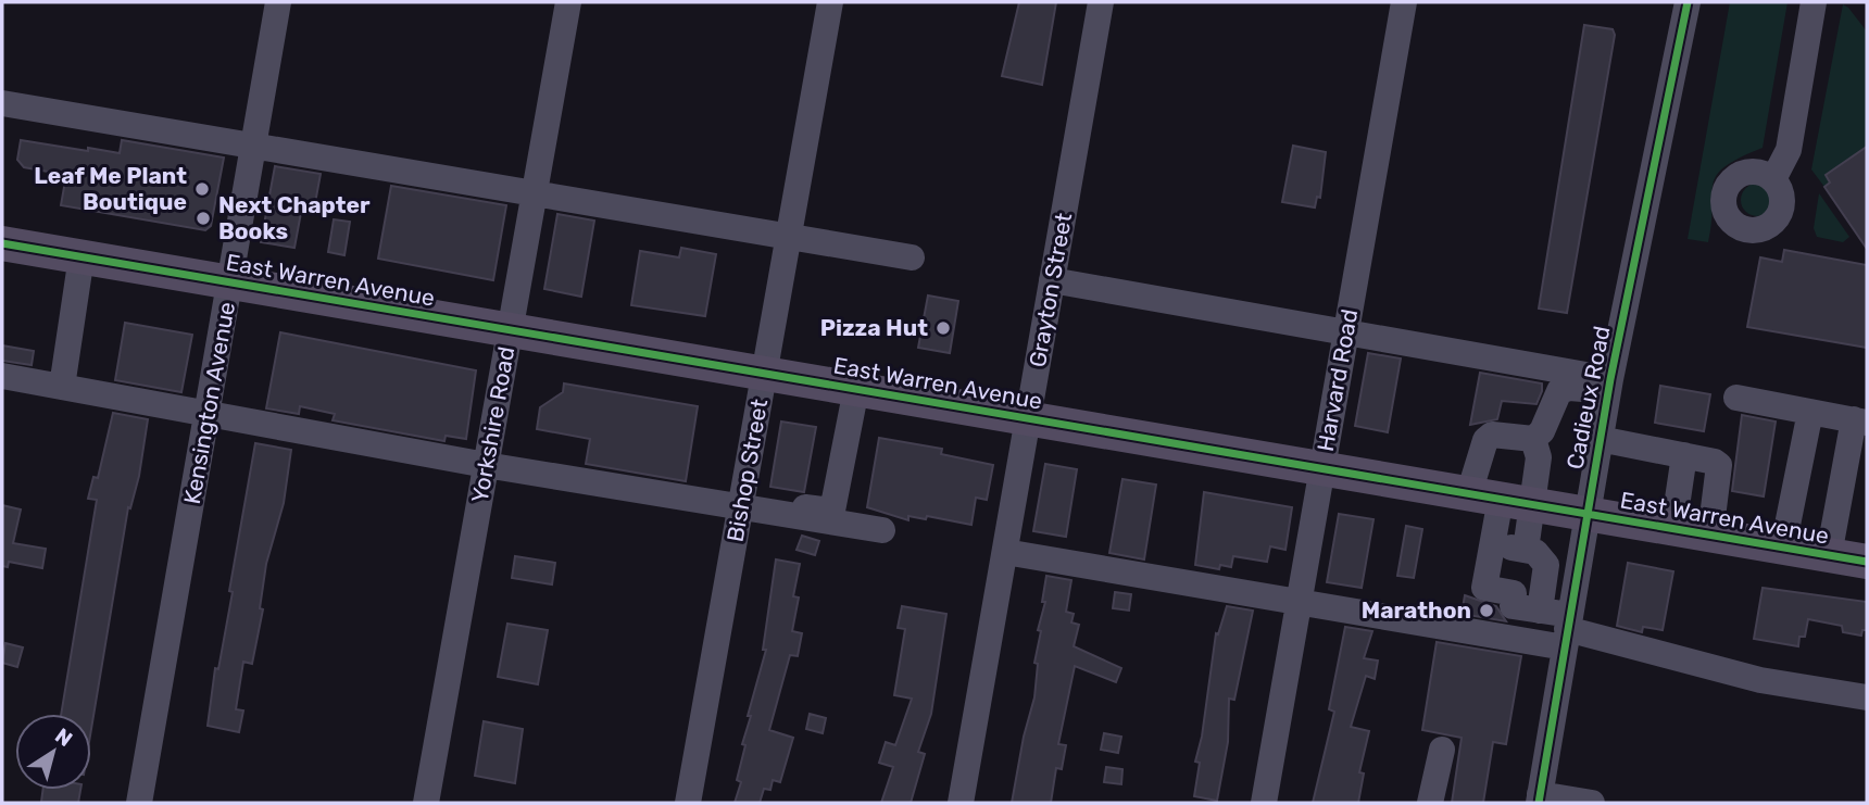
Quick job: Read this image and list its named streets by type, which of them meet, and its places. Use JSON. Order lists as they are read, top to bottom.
{
  "streets": {
    "main road": ["East Warren Avenue"],
    "street": [
      "Grayton Street",
      "Harvard Road",
      "Cadieux Road",
      "Kensington Avenue",
      "Yorkshire Road",
      "Bishop Street"
    ]
  },
  "crossings": [
    ["East Warren Avenue", "Grayton Street"],
    ["East Warren Avenue", "Harvard Road"],
    ["East Warren Avenue", "Cadieux Road"],
    ["East Warren Avenue", "Kensington Avenue"],
    ["East Warren Avenue", "Yorkshire Road"],
    ["East Warren Avenue", "Bishop Street"]
  ],
  "places": [
    "Leaf Me Plant Boutique",
    "Next Chapter Books",
    "Pizza Hut",
    "Marathon"
  ],
  "north": "top right"
}
